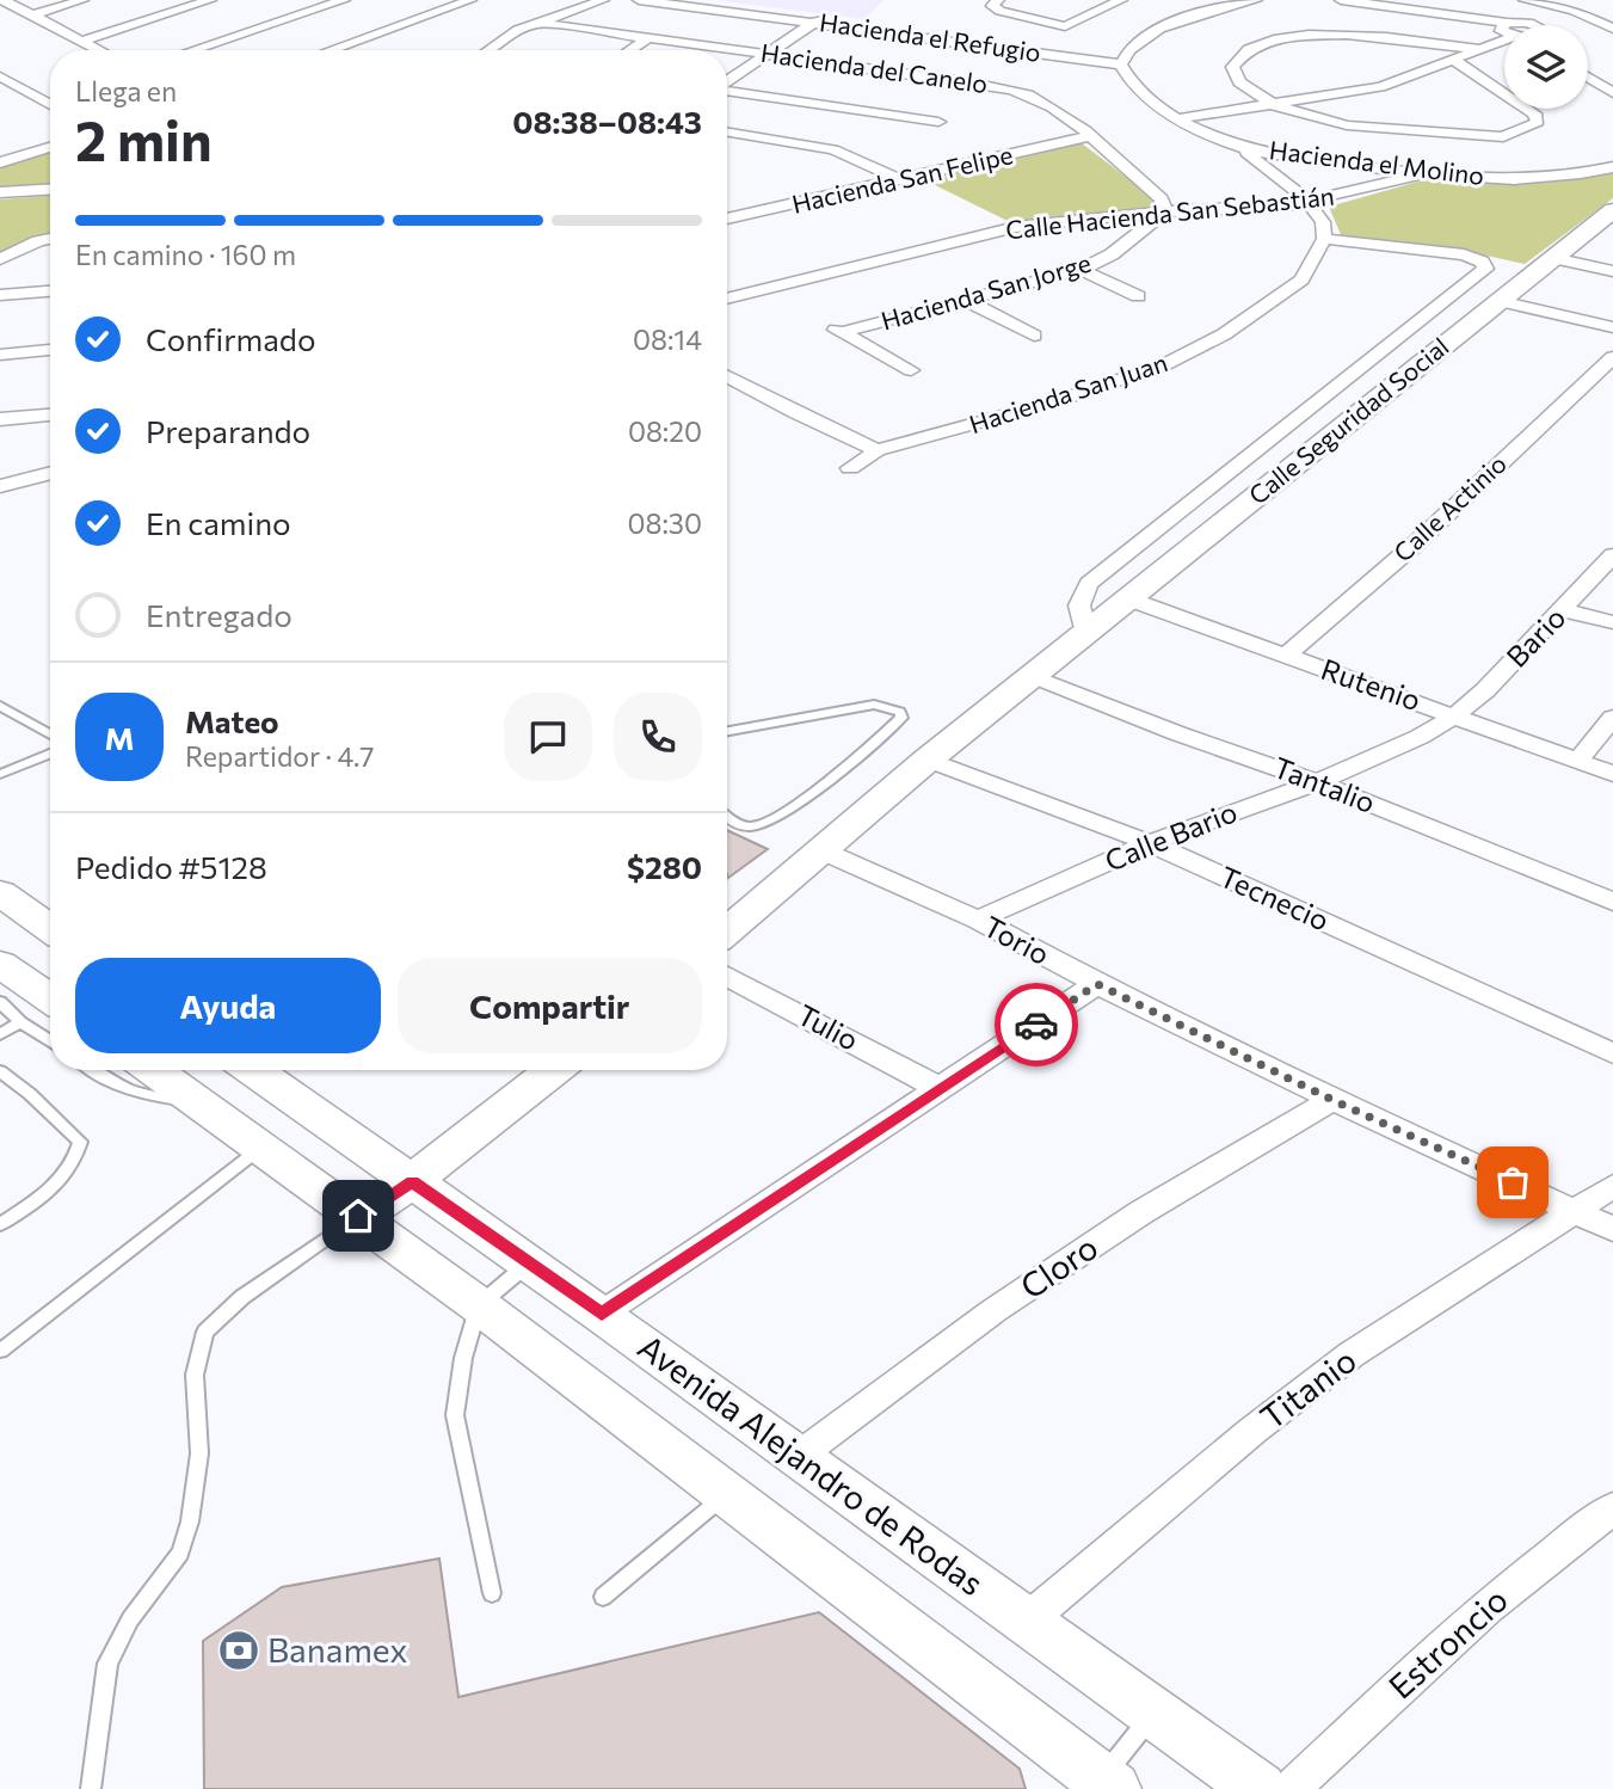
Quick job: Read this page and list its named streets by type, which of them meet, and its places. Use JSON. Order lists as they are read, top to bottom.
{
  "streets": {
    "street": [
      "Hacienda el Refugio",
      "Hacienda del Canelo",
      "Hacienda el Molino",
      "Hacienda San Felipe",
      "Calle Hacienda San Sebastián",
      "Hacienda San Jorge",
      "Hacienda San Juan",
      "Calle Seguridad Social",
      "Calle Actinio",
      "Bario",
      "Rutenio",
      "Tantalio",
      "Calle Bario",
      "Tecnecio",
      "Torio",
      "Tulio",
      "Cloro",
      "Titanio",
      "Avenida Alejandro de Rodas",
      "Estroncio"
    ]
  },
  "crossings": [
    ["Hacienda el Refugio", "Hacienda el Molino"],
    ["Hacienda del Canelo", "Hacienda San Felipe"],
    ["Hacienda del Canelo", "Calle Hacienda San Sebastián"],
    ["Hacienda del Canelo", "Hacienda San Jorge"],
    ["Hacienda el Molino", "Calle Hacienda San Sebastián"],
    ["Calle Hacienda San Sebastián", "Hacienda San Jorge"],
    ["Hacienda San Juan", "Calle Seguridad Social"],
    ["Calle Seguridad Social", "Rutenio"],
    ["Calle Seguridad Social", "Tantalio"],
    ["Calle Seguridad Social", "Tecnecio"],
    ["Calle Seguridad Social", "Torio"],
    ["Calle Actinio", "Rutenio"],
    ["Bario", "Rutenio"],
    ["Bario", "Calle Bario"],
    ["Rutenio", "Calle Bario"],
    ["Tantalio", "Calle Bario"],
    ["Calle Bario", "Tecnecio"],
    ["Calle Bario", "Torio"],
    ["Torio", "Cloro"],
    ["Torio", "Titanio"],
    ["Cloro", "Avenida Alejandro de Rodas"],
    ["Titanio", "Avenida Alejandro de Rodas"]
  ],
  "places": {
    "bank": ["Banamex"]
  },
  "page": {
    "heading": ["2 min", "Llega en", "08:38–08:43"],
    "panel": [
      "Mateo",
      "Repartidor · 4.7",
      "Pedido #5128",
      "$280"
    ],
    "bar": "En camino · 160 m",
    "list": [
      ["Confirmado", "08:14"],
      ["Preparando", "08:20"],
      ["En camino", "08:30"],
      "Entregado"
    ],
    "round": "M",
    "buttons": ["Ayuda", "Compartir"]
  }
}
